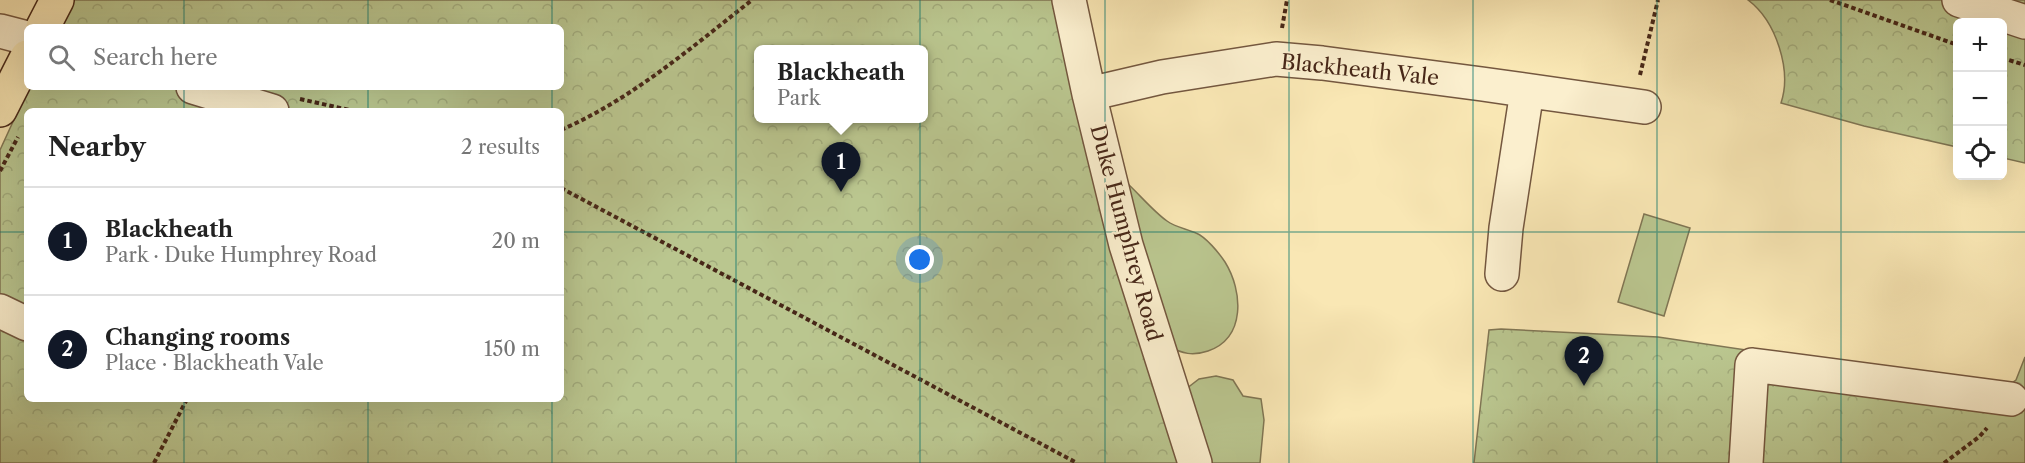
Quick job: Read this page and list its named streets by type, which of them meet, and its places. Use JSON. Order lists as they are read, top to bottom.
{
  "streets": {
    "street": ["Blackheath Vale", "Duke Humphrey Road"]
  },
  "crossings": [
    ["Blackheath Vale", "Duke Humphrey Road"]
  ],
  "page": {
    "map_buttons": ["+", "−"],
    "search": "Search here",
    "popup": ["Blackheath", "Park"],
    "heading": ["Nearby", "2 results"],
    "pins": ["1", "2"],
    "list": [
      {
        "mark": "1",
        "name": "Blackheath",
        "note": "Park · Duke Humphrey Road",
        "value": "20 m"
      },
      {
        "mark": "2",
        "name": "Changing rooms",
        "note": "Place · Blackheath Vale",
        "value": "150 m"
      }
    ]
  }
}
